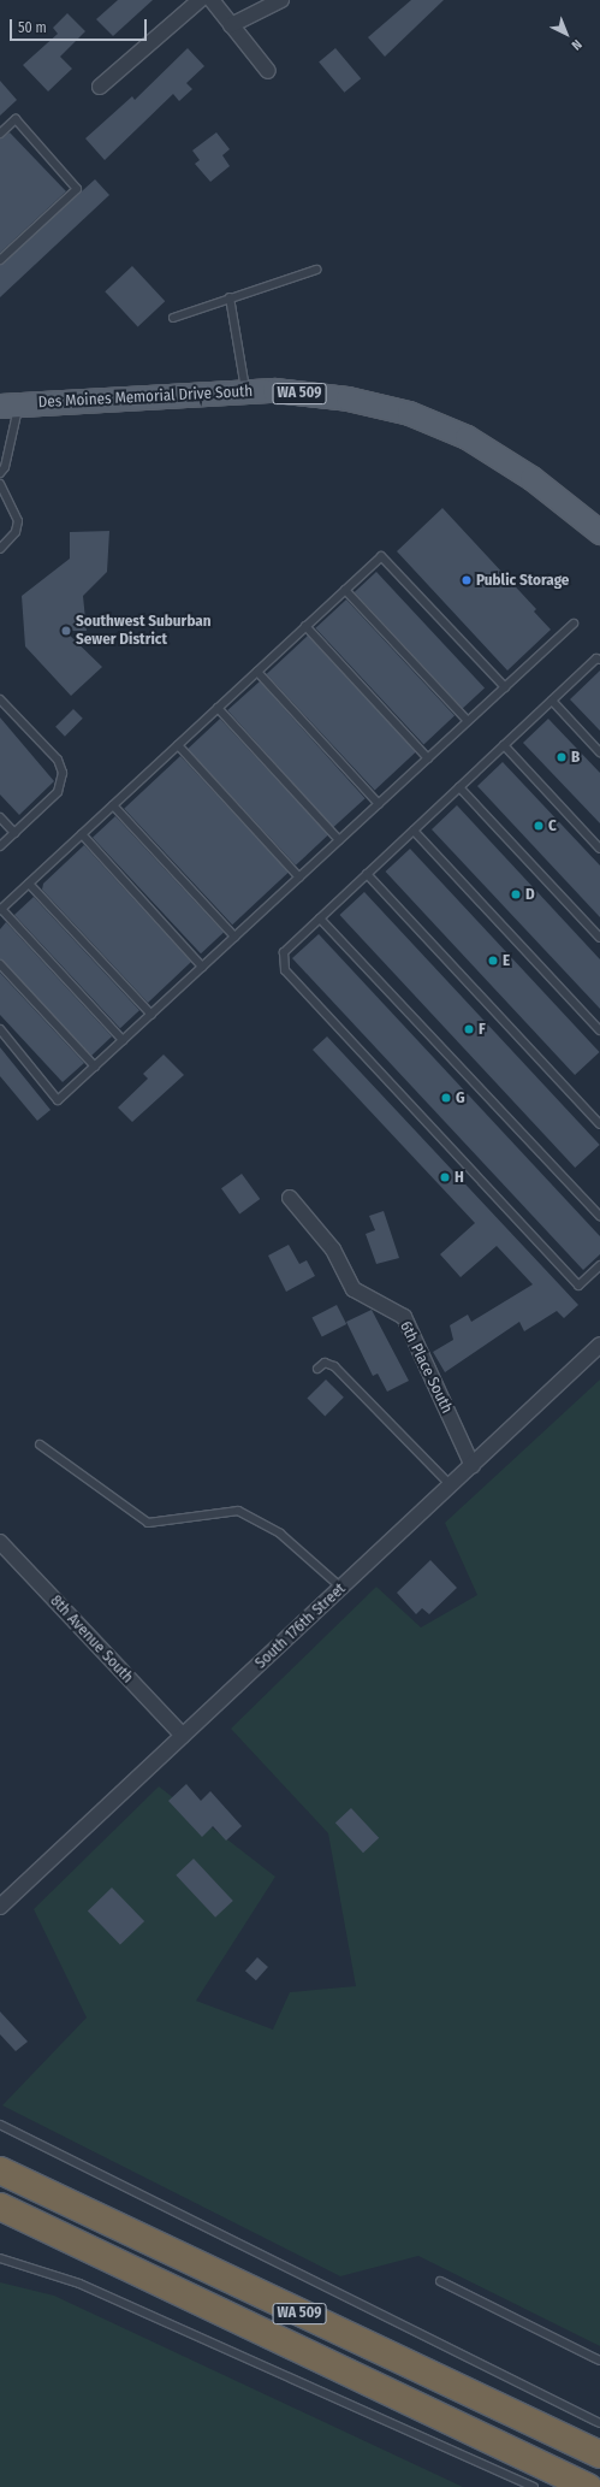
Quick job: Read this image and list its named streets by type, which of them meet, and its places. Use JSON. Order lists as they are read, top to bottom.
{
  "streets": {
    "highway": ["WA 509"],
    "main road": ["Des Moines Memorial Drive South"],
    "street": ["6th Place South", "South 176th Street", "8th Avenue South"]
  },
  "crossings": [
    ["6th Place South", "South 176th Street"],
    ["South 176th Street", "8th Avenue South"]
  ],
  "places": [
    "Public Storage",
    "Southwest Suburban Sewer District",
    "B",
    "C",
    "D",
    "E",
    "F",
    "G",
    "H"
  ],
  "scale_bar": "50 m",
  "north": "bottom right"
}
